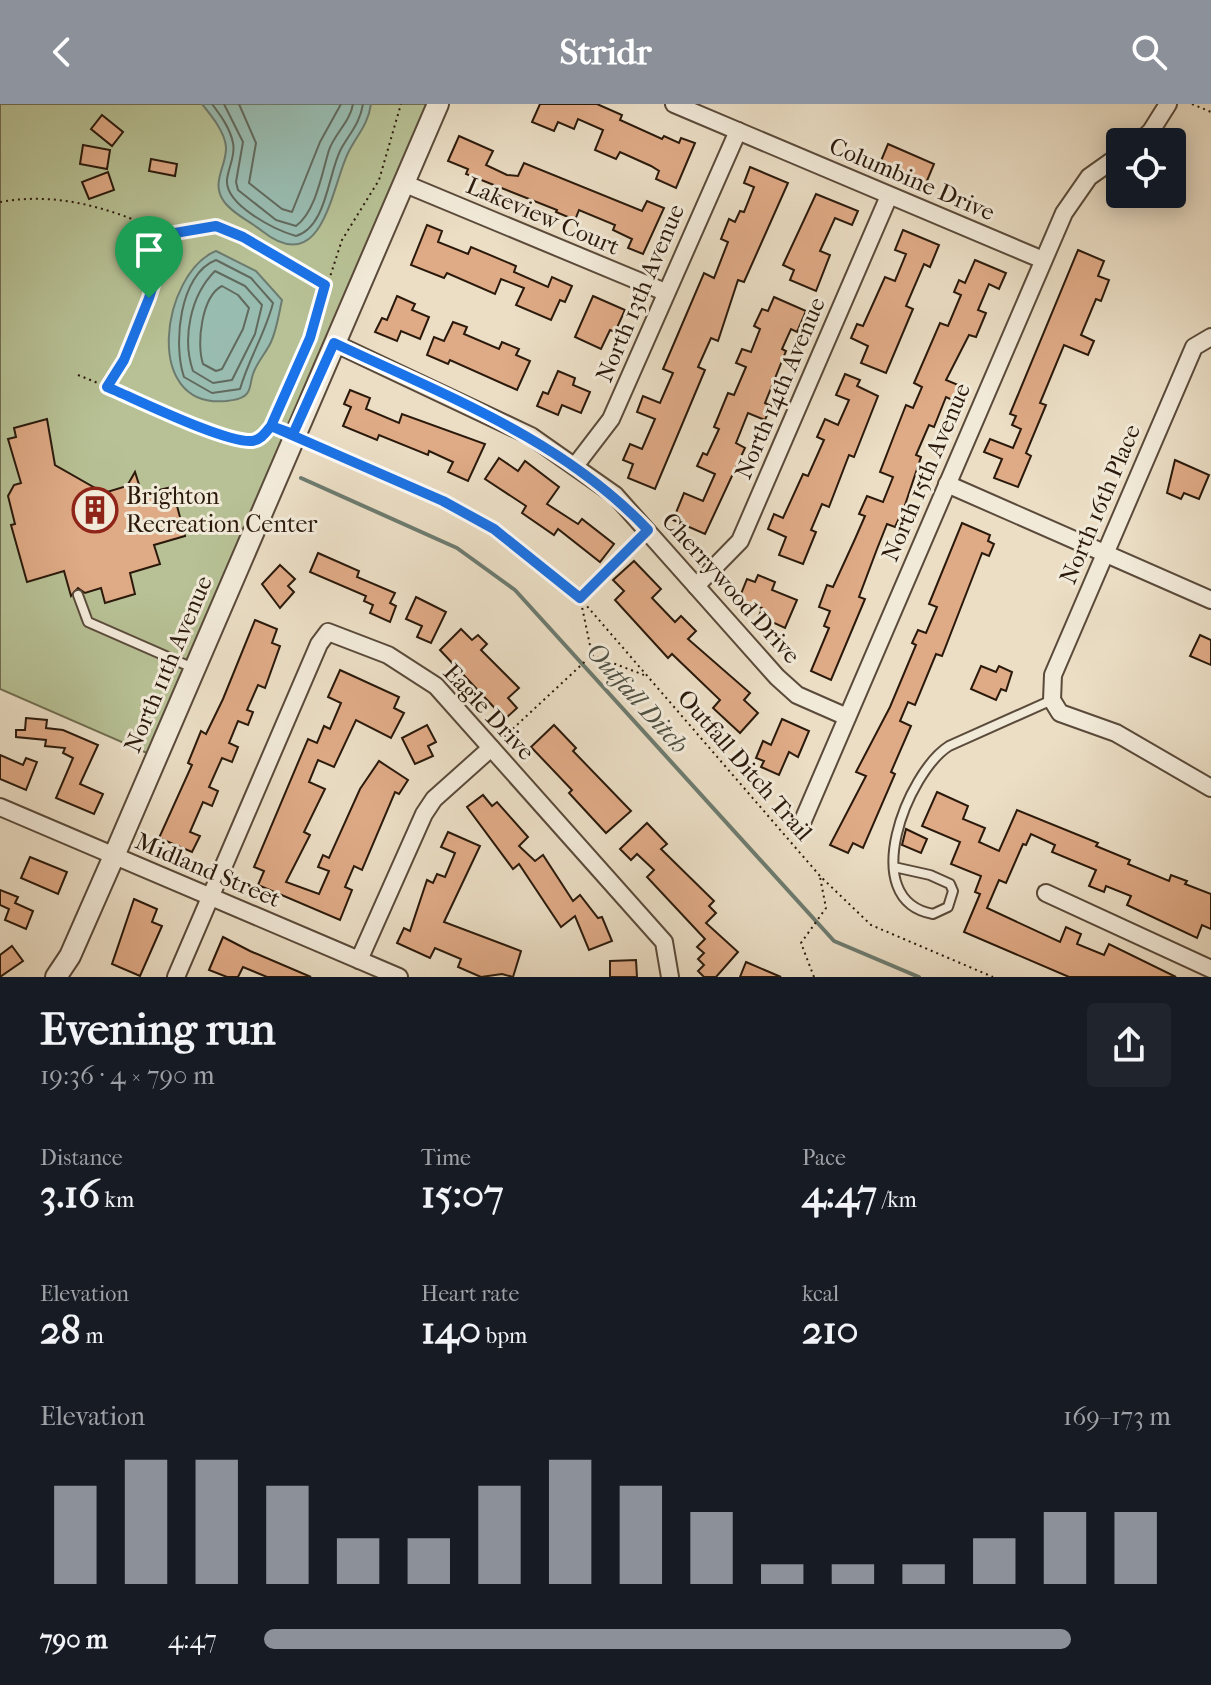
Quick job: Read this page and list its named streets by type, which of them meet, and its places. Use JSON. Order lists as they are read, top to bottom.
{
  "streets": {
    "street": [
      "Columbine Drive",
      "Lakeview Court",
      "North 13th Avenue",
      "North 14th Avenue",
      "North 15th Avenue",
      "North 16th Place",
      "Cherrywood Drive",
      "North 11th Avenue",
      "Eagle Drive",
      "Midland Street"
    ],
    "path": ["Outfall Ditch Trail"]
  },
  "crossings": [
    ["Columbine Drive", "North 13th Avenue"],
    ["Columbine Drive", "North 14th Avenue"],
    ["Columbine Drive", "North 15th Avenue"],
    ["Lakeview Court", "North 13th Avenue"],
    ["Lakeview Court", "North 11th Avenue"],
    ["North 13th Avenue", "Cherrywood Drive"],
    ["North 14th Avenue", "Cherrywood Drive"],
    ["North 15th Avenue", "Cherrywood Drive"],
    ["Cherrywood Drive", "North 11th Avenue"],
    ["North 11th Avenue", "Outfall Ditch Trail"],
    ["North 11th Avenue", "Midland Street"],
    ["Eagle Drive", "Midland Street"]
  ],
  "water": ["Outfall Ditch"],
  "places": {
    "building": ["Brighton Recreation Center"]
  },
  "page": {
    "header": "Stridr",
    "heading": ["Evening run", "19:36 · 4 × 790 m"],
    "stats": [
      ["Distance", "3.16 km"],
      ["Time", "15:07"],
      ["Pace", "4:47 /km"],
      ["Elevation", "28 m"],
      ["Heart rate", "140 bpm"],
      ["kcal", "210"]
    ],
    "chart": ["Elevation", "169–173 m"],
    "list": [
      {
        "name": "790 m",
        "note": "4:47"
      }
    ]
  }
}
